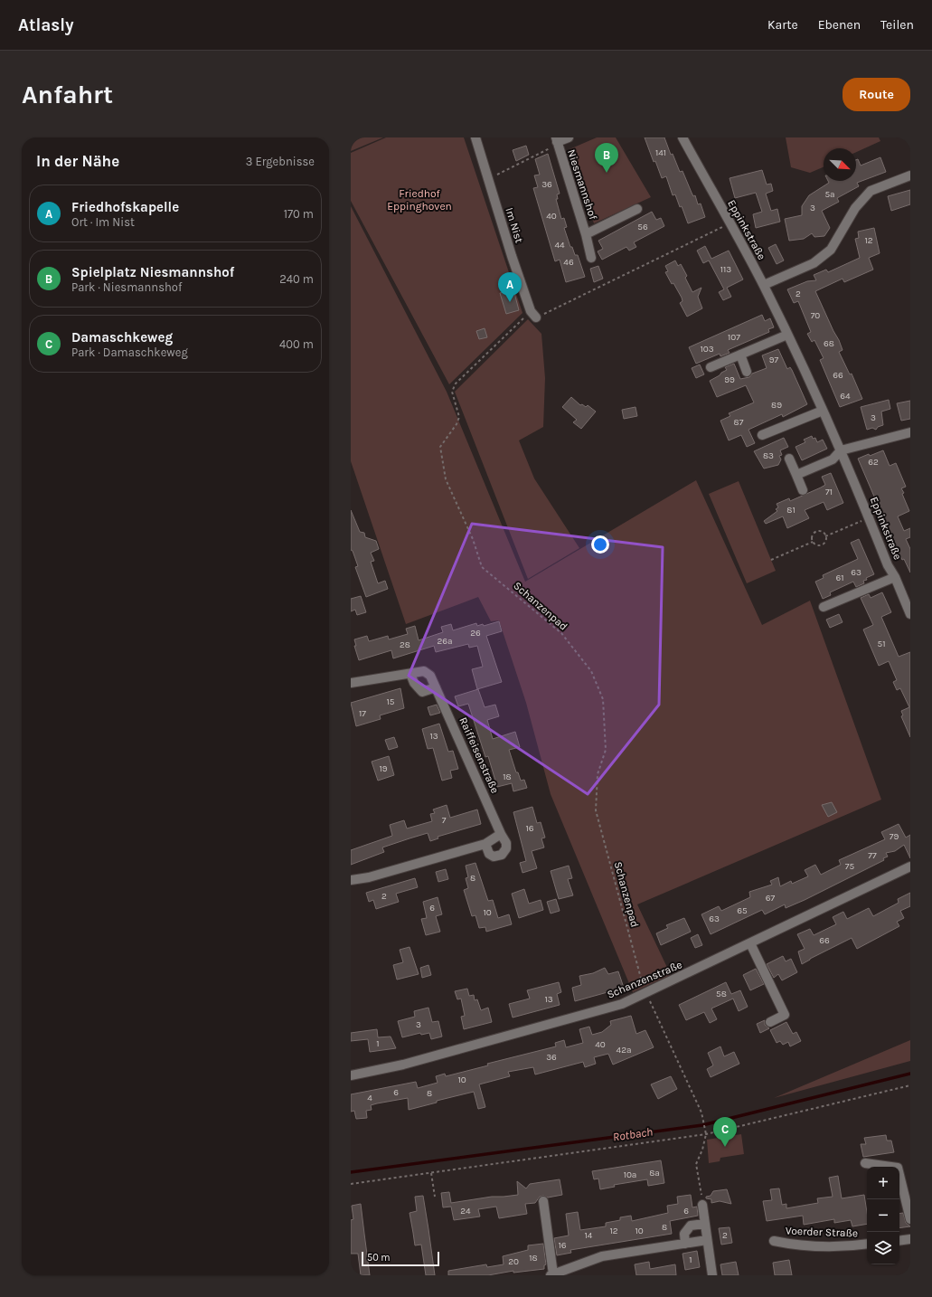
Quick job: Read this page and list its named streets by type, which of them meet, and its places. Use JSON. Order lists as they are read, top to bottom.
{
  "streets": {
    "street": [
      "Niesmannshof",
      "Im Nist",
      "Eppinkstraße",
      "Raiffeisenstraße",
      "Schanzenstraße",
      "Voerder Straße"
    ],
    "path": ["Schanzenpad"]
  },
  "crossings": [
    ["Im Nist", "Schanzenpad"],
    ["Eppinkstraße", "Schanzenpad"],
    ["Schanzenpad", "Schanzenstraße"]
  ],
  "water": ["Rotbach"],
  "parks": ["Friedhof Eppinghoven"],
  "house_numbers": [
    "141",
    "36",
    "5a",
    "3",
    "40",
    "56",
    "12",
    "44",
    "46",
    "113",
    "2",
    "70",
    "107",
    "68",
    "103",
    "97",
    "66",
    "99",
    "64",
    "89",
    "3",
    "87",
    "83",
    "62",
    "71",
    "81",
    "63",
    "61",
    "26",
    "26a",
    "51",
    "28",
    "15",
    "17",
    "13",
    "19",
    "18",
    "7",
    "16",
    "79",
    "77",
    "75",
    "8",
    "2",
    "67",
    "6",
    "65",
    "10",
    "63",
    "66",
    "58",
    "13",
    "3",
    "1",
    "40",
    "42a",
    "36",
    "10",
    "6",
    "8",
    "4",
    "8a",
    "10a",
    "24",
    "6",
    "8",
    "12",
    "10",
    "14",
    "2",
    "16",
    "18",
    "1",
    "20"
  ],
  "scale_bar": "50 m",
  "north": "bottom right",
  "page": {
    "header": "Atlasly",
    "nav": ["Karte", "Ebenen", "Teilen"],
    "buttons": "Route",
    "title": "Anfahrt",
    "heading": ["In der Nähe", "3 Ergebnisse"],
    "pins": ["B", "A", "C"],
    "list": [
      {
        "mark": "A",
        "name": "Friedhofskapelle",
        "note": "Ort · Im Nist",
        "value": "170 m"
      },
      {
        "mark": "B",
        "name": "Spielplatz Niesmannshof",
        "note": "Park · Niesmannshof",
        "value": "240 m"
      },
      {
        "mark": "C",
        "name": "Damaschkeweg",
        "note": "Park · Damaschkeweg",
        "value": "400 m"
      }
    ],
    "map_buttons": ["+", "−"],
    "scale": "50 m"
  }
}
